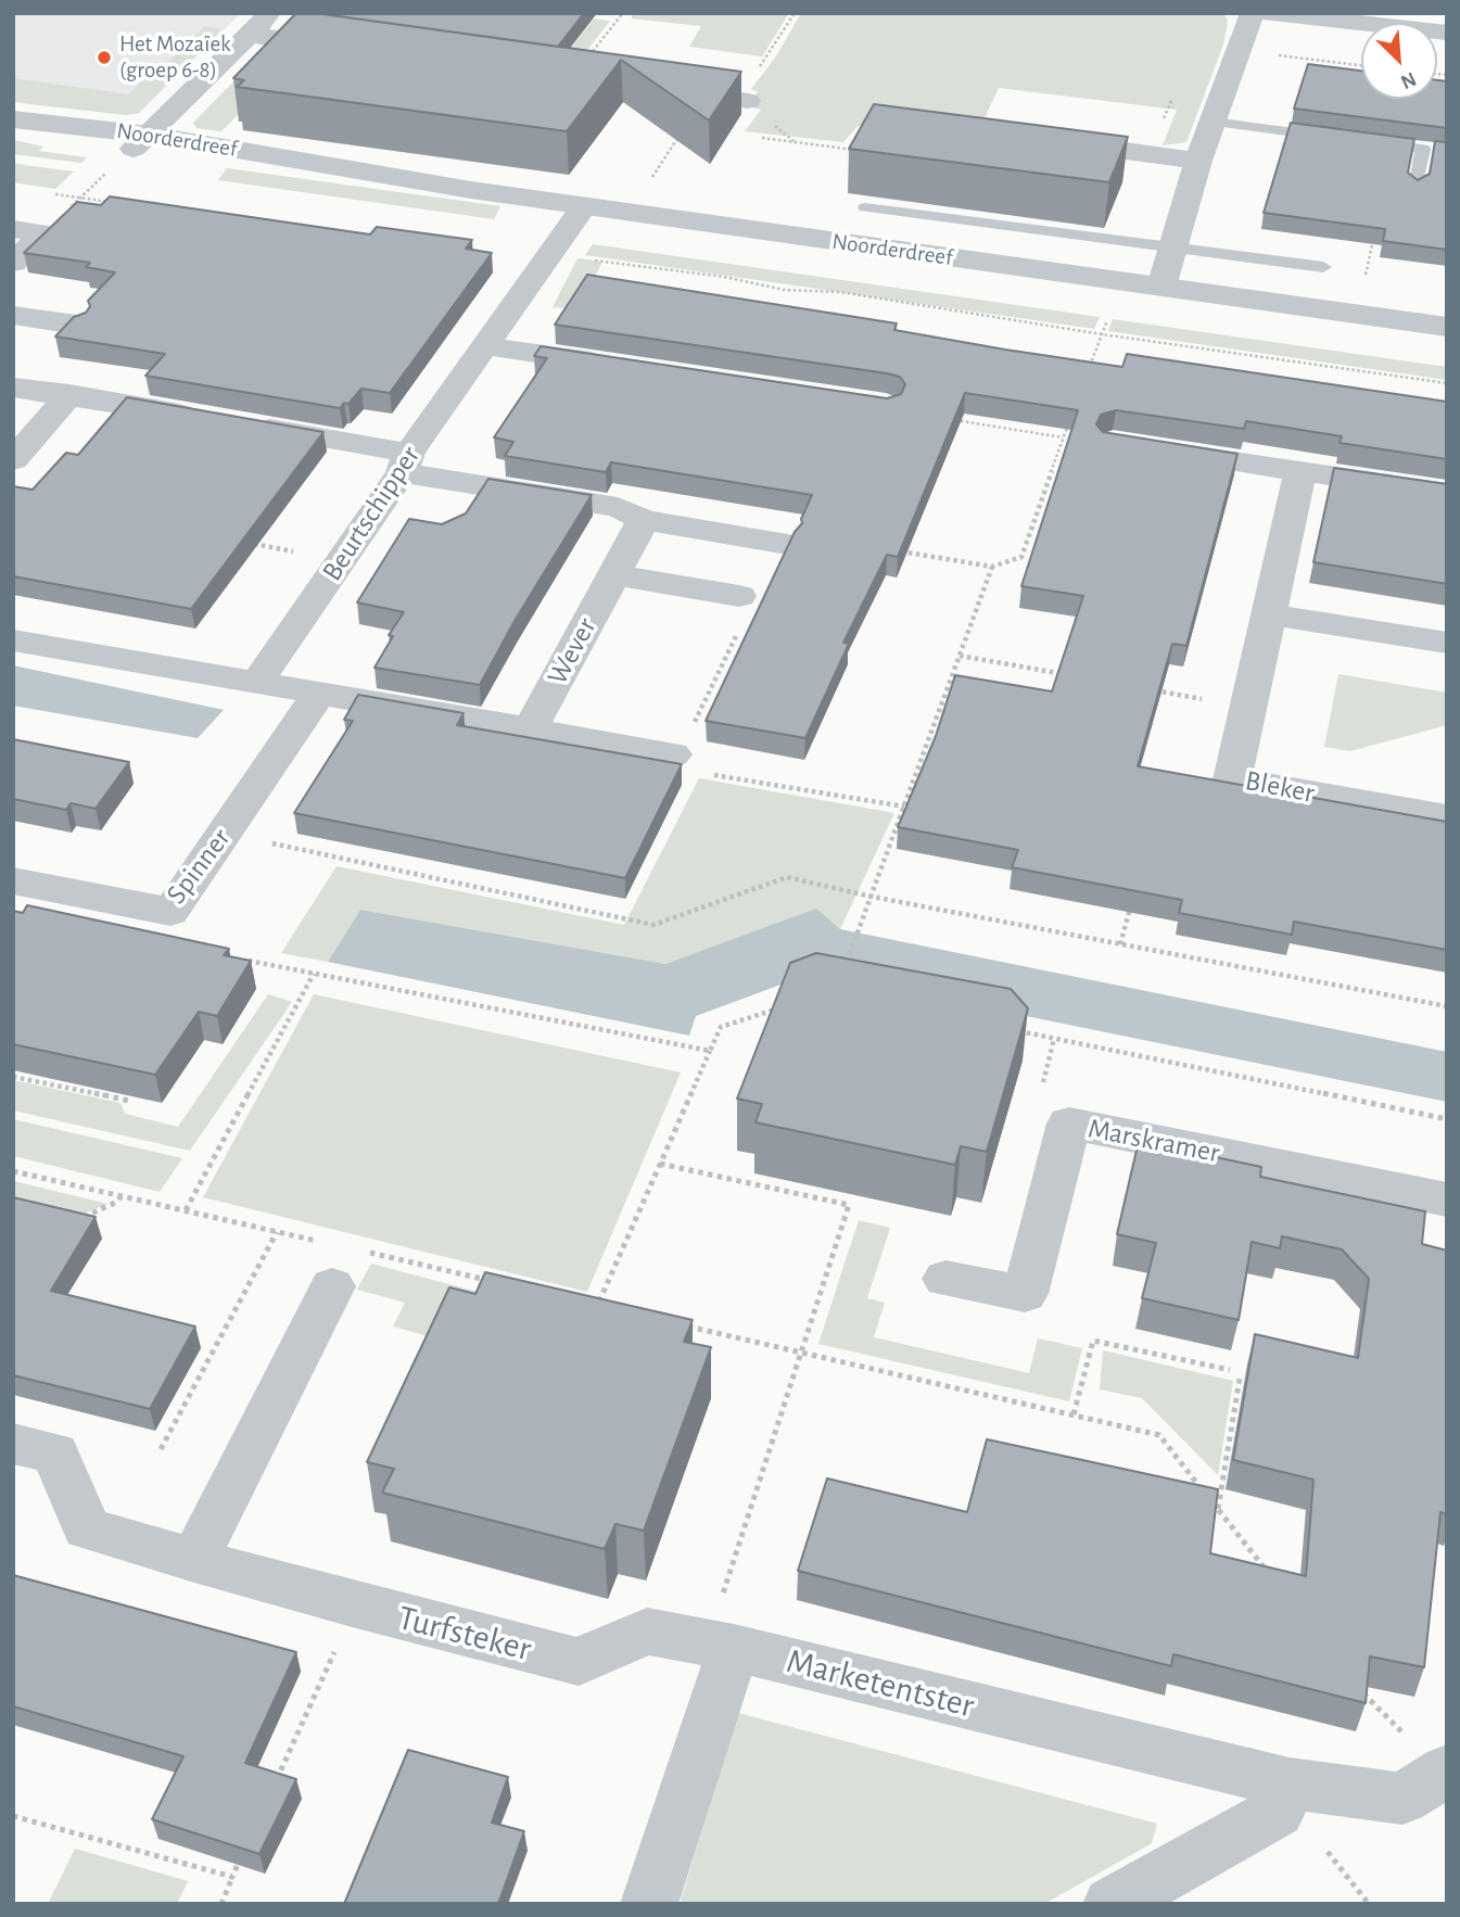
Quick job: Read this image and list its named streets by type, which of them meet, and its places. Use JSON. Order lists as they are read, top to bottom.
{
  "streets": {
    "street": [
      "Noorderdreef",
      "Beurtschipper",
      "Wever",
      "Bleker",
      "Spinner",
      "Marskramer",
      "Turfsteker",
      "Marketentster"
    ]
  },
  "crossings": [
    ["Noorderdreef", "Beurtschipper"],
    ["Turfsteker", "Marketentster"]
  ],
  "places": ["Het Mozaïek (groep 6-8)"],
  "north": "bottom right"
}
